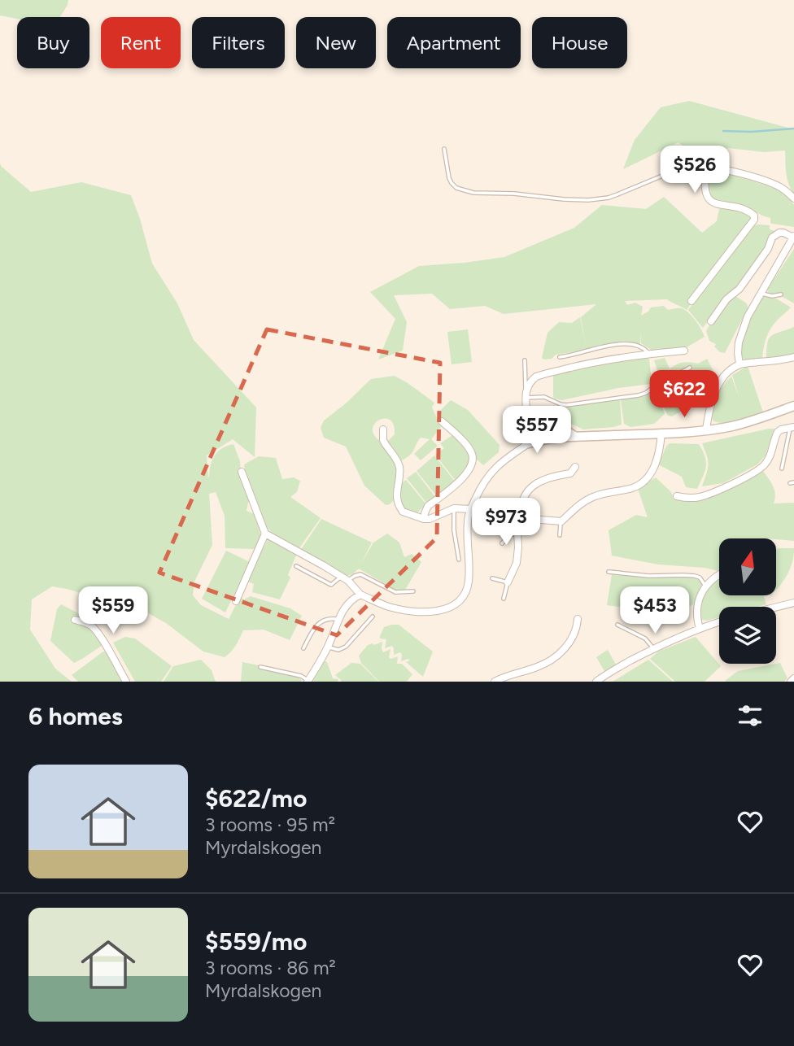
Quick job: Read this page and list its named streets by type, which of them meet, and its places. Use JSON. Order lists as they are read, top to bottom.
{
  "north": "top",
  "page": {
    "chip": [
      "Buy",
      "Rent",
      "Filters",
      "New",
      "Apartment",
      "House"
    ],
    "price": [
      "$526",
      "$622",
      "$557",
      "$973",
      "$559",
      "$453"
    ],
    "heading": "6 homes",
    "list": [
      {
        "name": "$622/mo",
        "note": "3 rooms · 95 m² · Myrdalskogen"
      },
      {
        "name": "$559/mo",
        "note": "3 rooms · 86 m² · Myrdalskogen"
      }
    ]
  }
}
